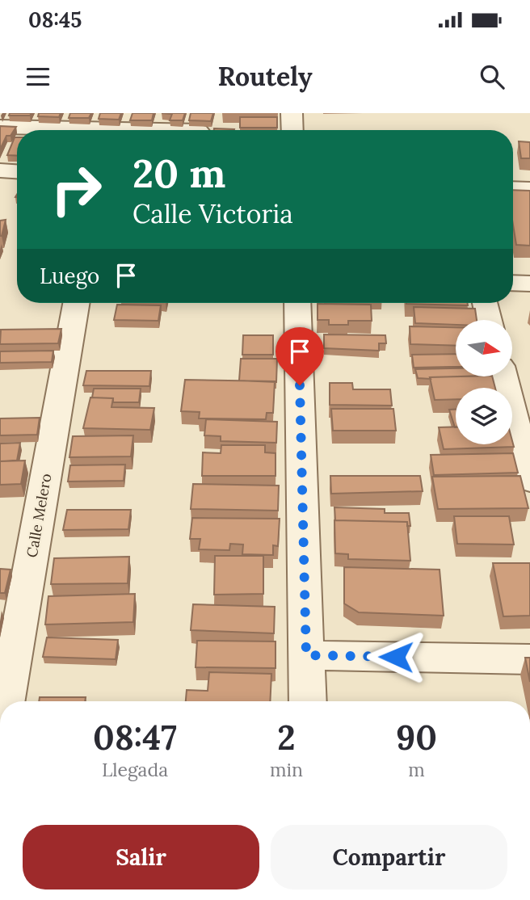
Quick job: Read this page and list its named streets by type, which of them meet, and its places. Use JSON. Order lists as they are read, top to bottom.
{
  "streets": {
    "street": ["Calle Melero"]
  },
  "north": "right",
  "page": {
    "status": "08:45",
    "header": "Routely",
    "turn": ["20 m", "Calle Victoria"],
    "then": "Luego",
    "eta": [
      "08:47",
      "Llegada",
      "2",
      "min",
      "90",
      "m"
    ],
    "buttons": ["Salir", "Compartir"]
  }
}
